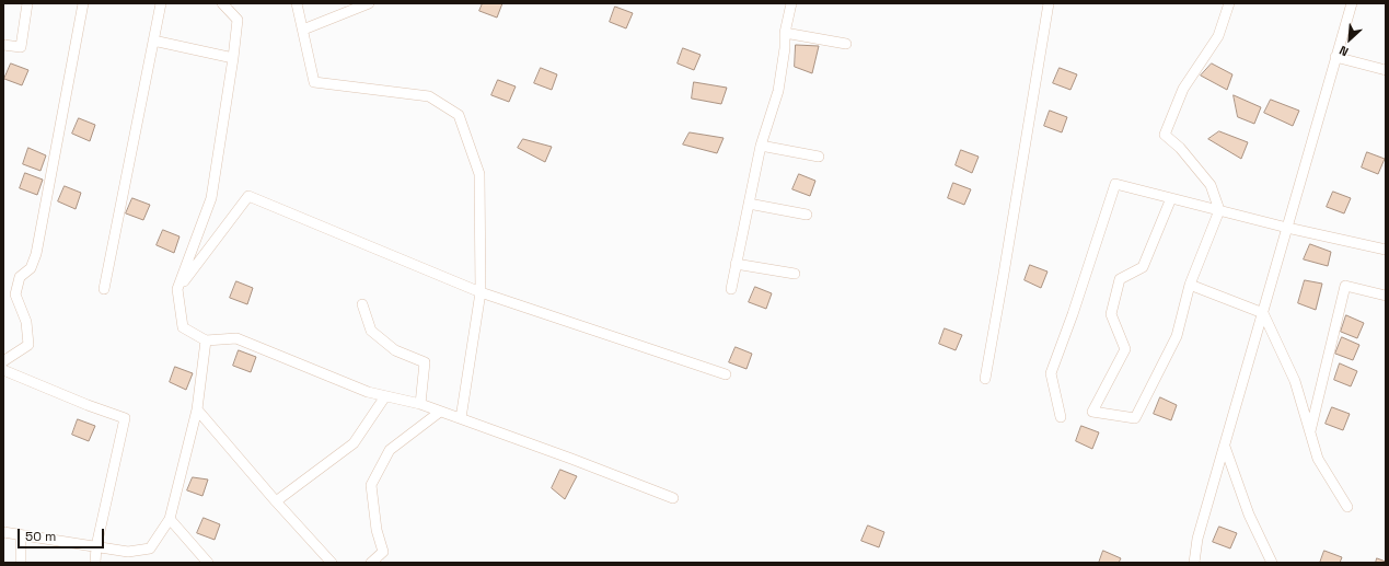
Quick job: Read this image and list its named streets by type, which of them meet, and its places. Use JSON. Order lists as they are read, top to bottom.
{
  "scale_bar": "50 m",
  "north": "bottom left"
}
